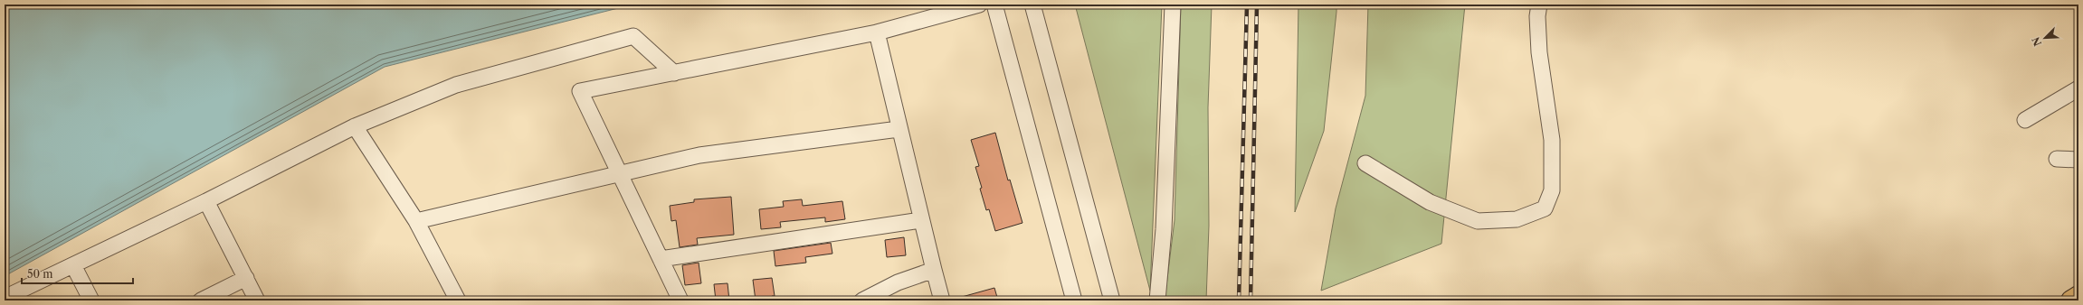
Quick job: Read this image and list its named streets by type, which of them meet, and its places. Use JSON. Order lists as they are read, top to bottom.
{
  "scale_bar": "50 m",
  "north": "bottom left"
}
